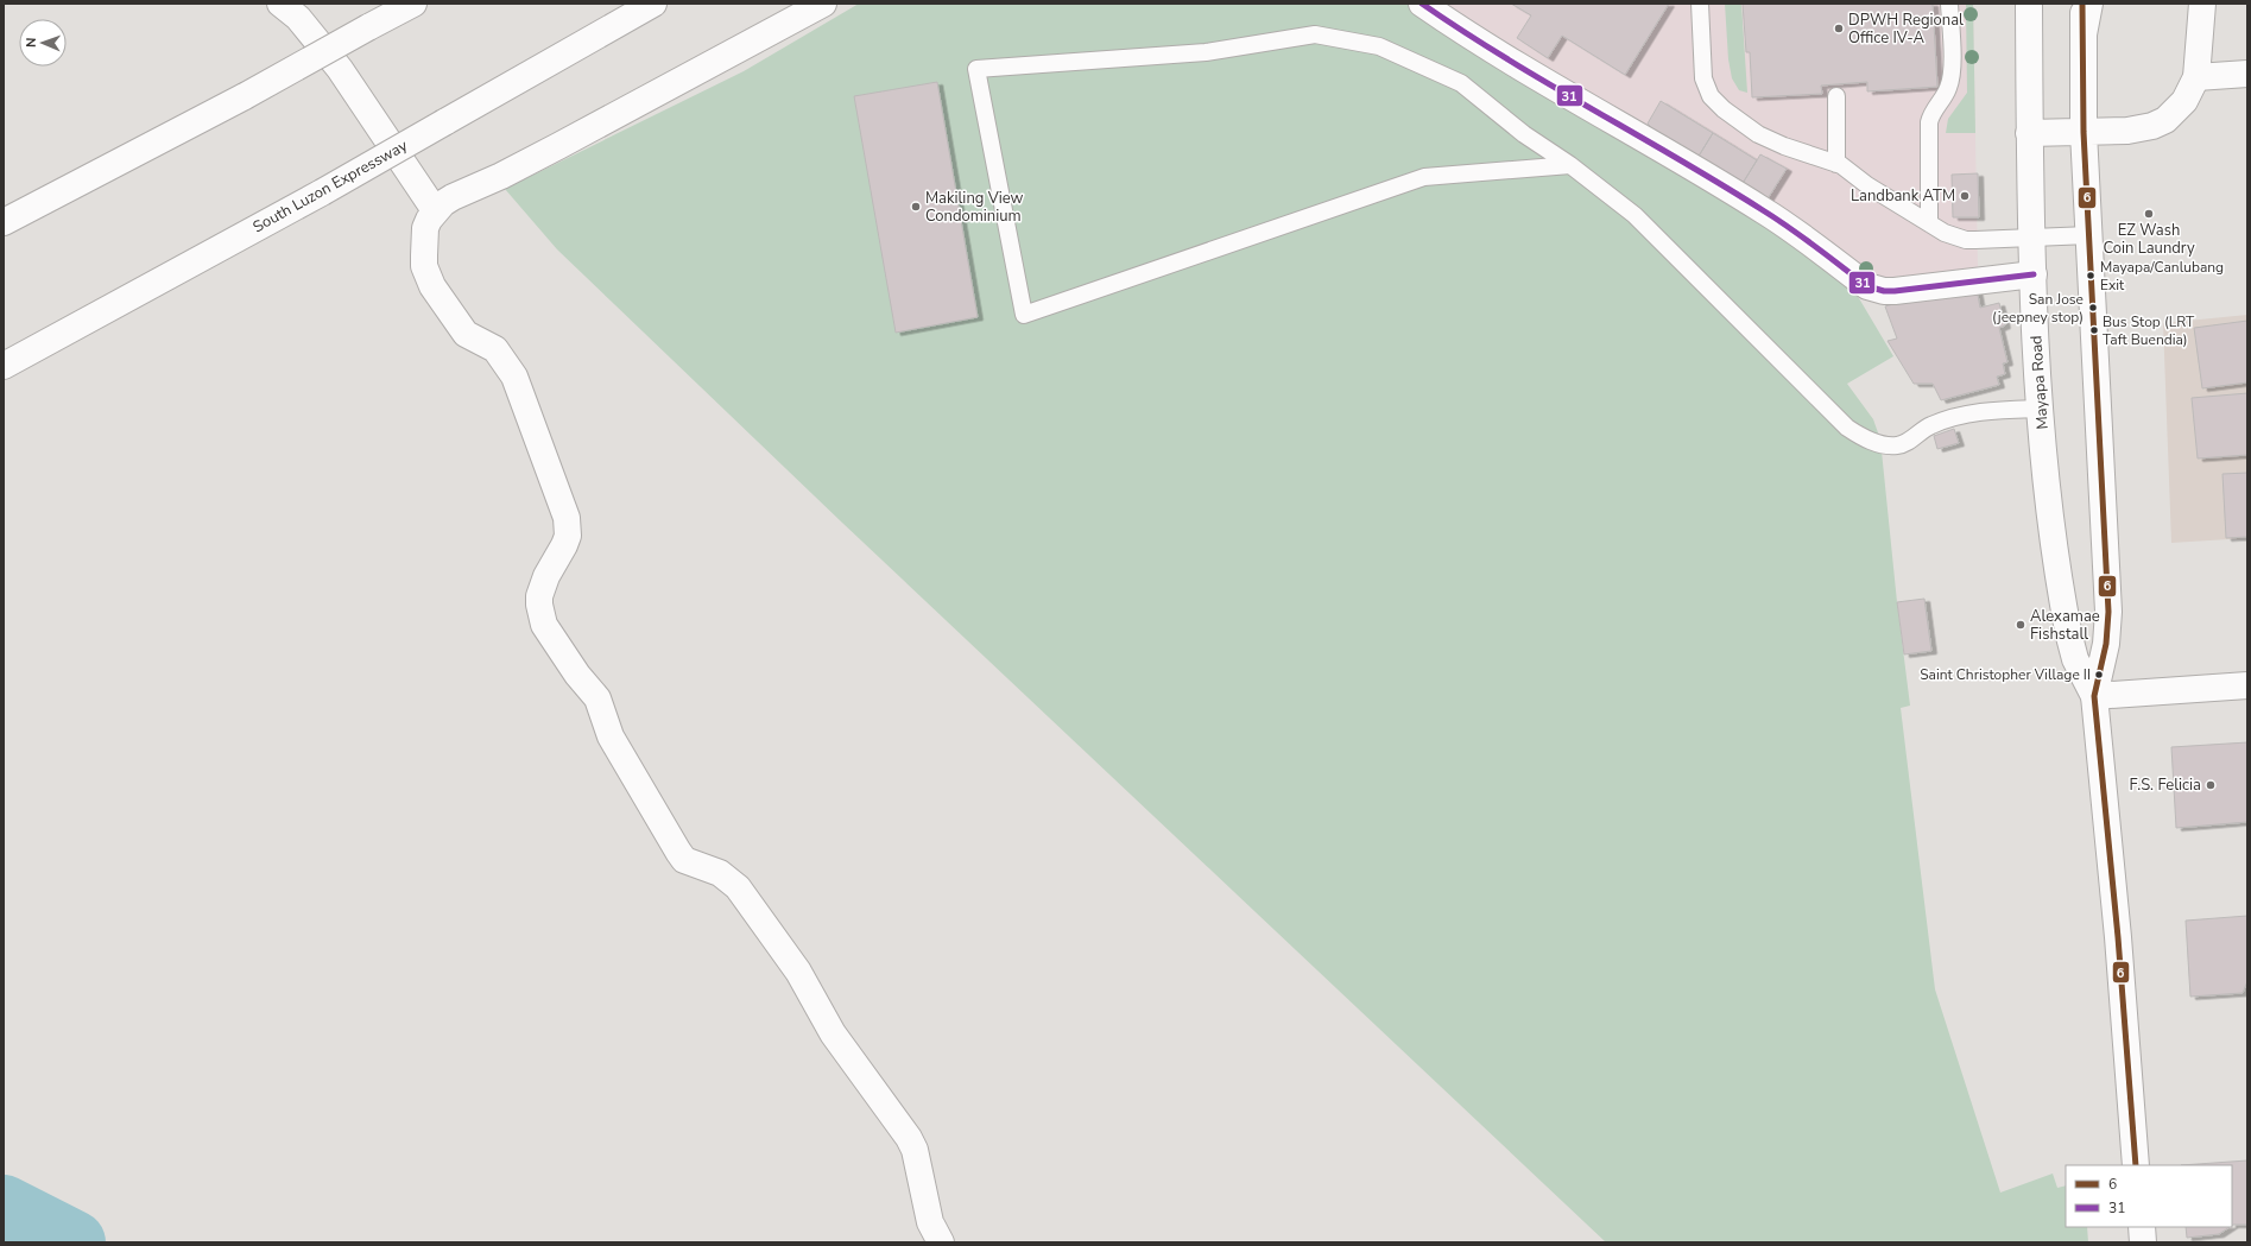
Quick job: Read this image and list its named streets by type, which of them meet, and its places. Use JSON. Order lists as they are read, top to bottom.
{
  "streets": {
    "main road": ["South Luzon Expressway", "Mayapa Road"]
  },
  "places": [
    "DPWH Regional Office IV-A",
    "Landbank ATM",
    "Makiling View Condominium",
    "EZ Wash Coin Laundry",
    "Mayapa/Canlubang Exit",
    "San Jose (jeepney stop)",
    "Bus Stop (LRT Taft Buendia)",
    "Alexamae Fishstall",
    "Saint Christopher Village II",
    "F.S. Felicia"
  ],
  "lines": ["transit line 6", "transit line 31"],
  "legend": ["6", "31"],
  "north": "left"
}
